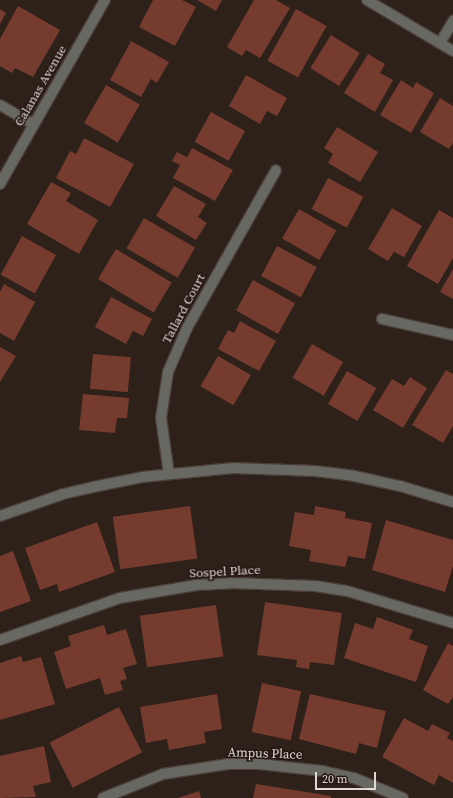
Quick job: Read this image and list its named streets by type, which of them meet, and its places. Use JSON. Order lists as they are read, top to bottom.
{
  "streets": {
    "street": [
      "Calanas Avenue",
      "Tallard Court",
      "Sospel Place",
      "Ampus Place"
    ]
  },
  "scale_bar": "20 m"
}
